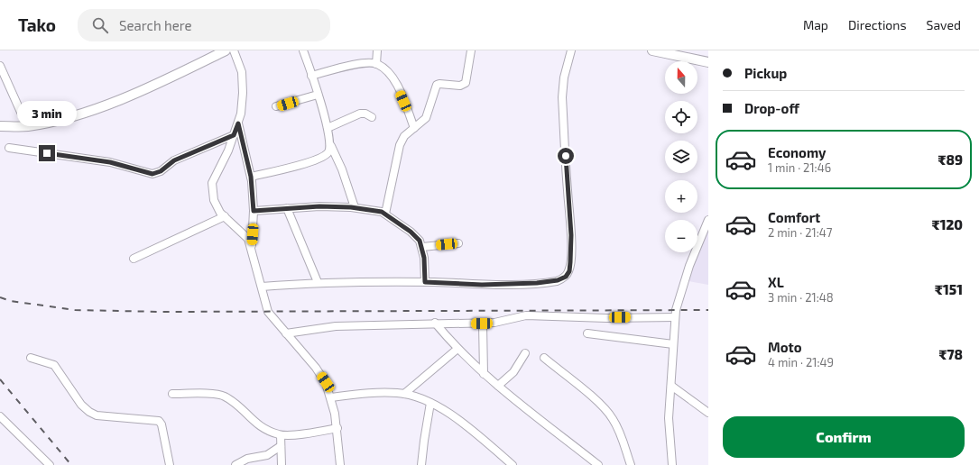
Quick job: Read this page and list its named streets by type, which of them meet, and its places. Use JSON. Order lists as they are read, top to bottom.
{
  "north": "top",
  "page": {
    "header": "Tako",
    "search": "Search here",
    "nav": ["Map", "Directions", "Saved"],
    "banner": ["Pickup", "Drop-off"],
    "map_buttons": ["+", "−"],
    "bubble": "3 min",
    "list": [
      {
        "name": "Economy",
        "note": "1 min · 21:46",
        "value": "₹89"
      },
      {
        "name": "Comfort",
        "note": "2 min · 21:47",
        "value": "₹120"
      },
      {
        "name": "XL",
        "note": "3 min · 21:48",
        "value": "₹151"
      },
      {
        "name": "Moto",
        "note": "4 min · 21:49",
        "value": "₹78"
      }
    ],
    "buttons": "Confirm"
  }
}
